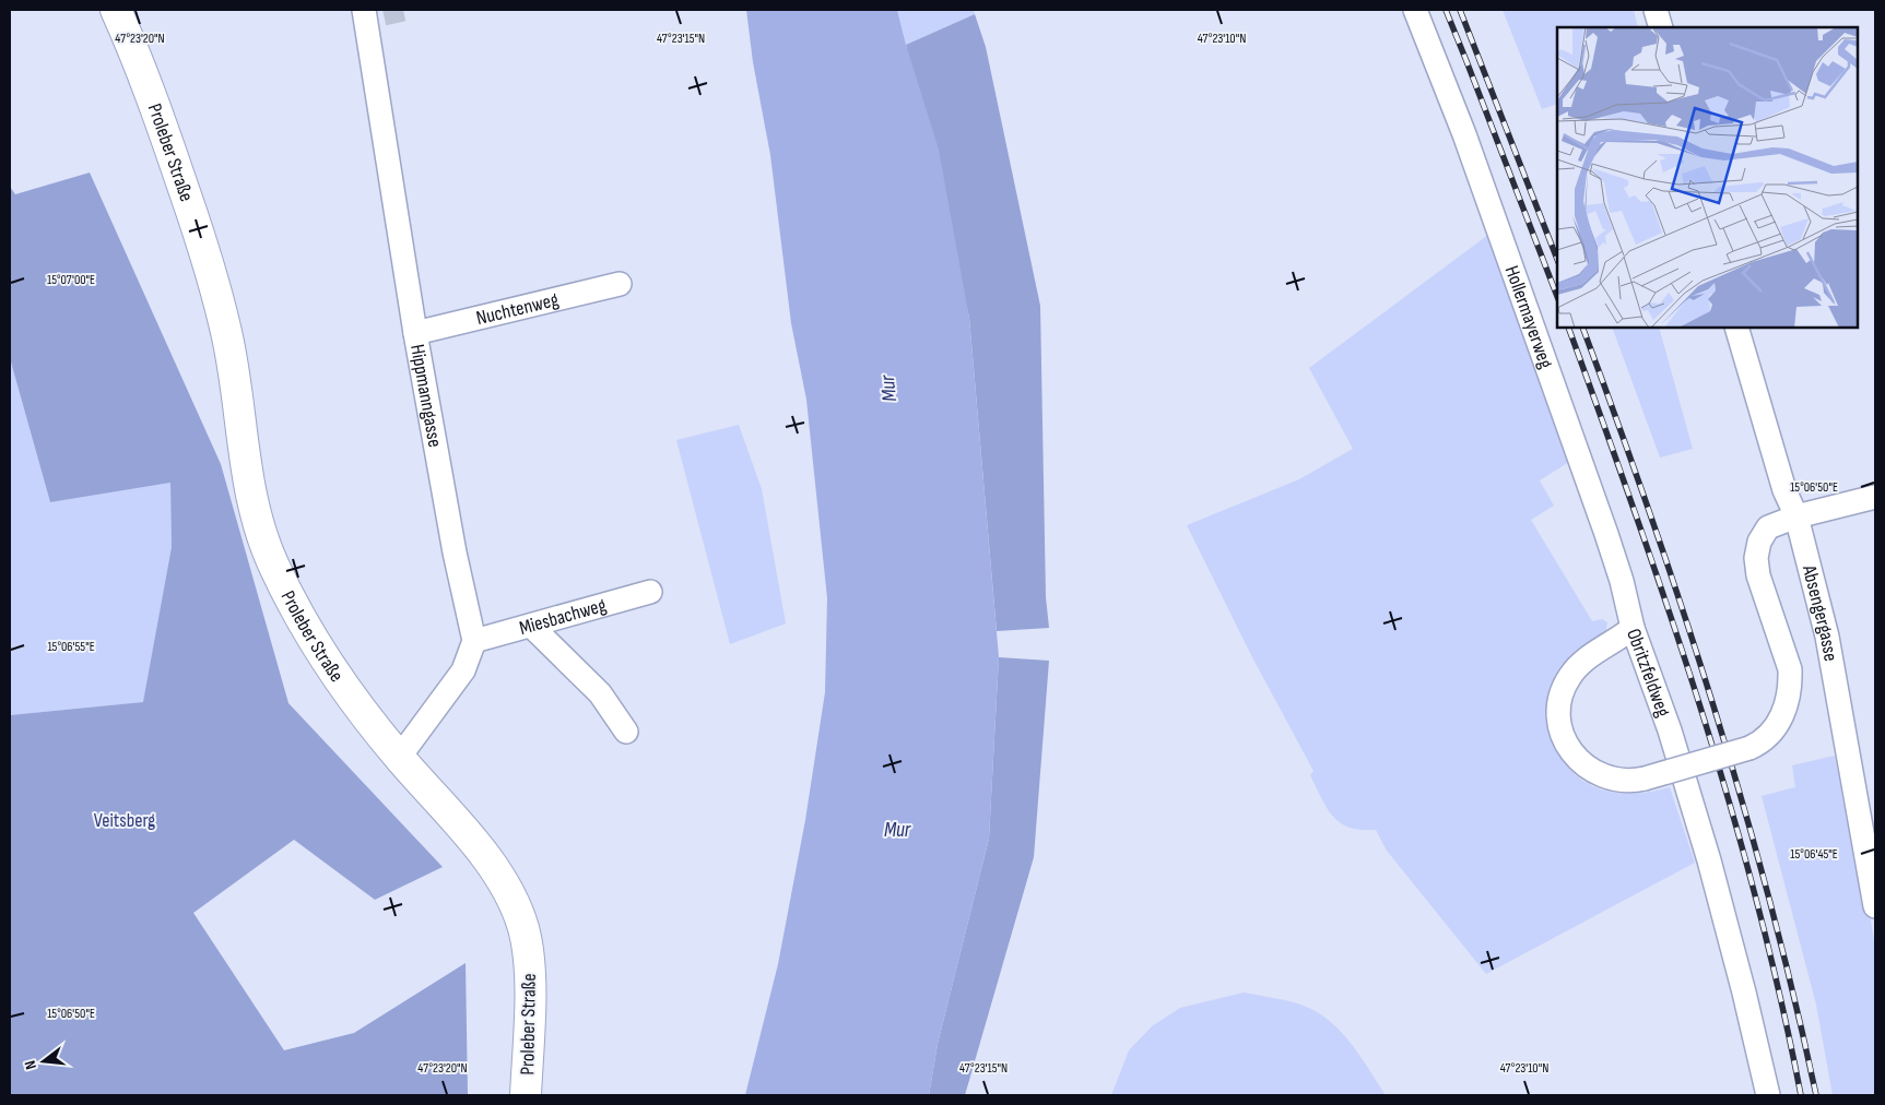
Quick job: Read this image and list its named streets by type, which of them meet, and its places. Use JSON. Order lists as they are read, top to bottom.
{
  "streets": {
    "main road": ["Proleber Straße"],
    "street": [
      "Nuchtenweg",
      "Hollermayerweg",
      "Hippmanngasse",
      "Absengergasse",
      "Miesbachweg",
      "Obritzfeldweg"
    ]
  },
  "crossings": [
    ["Nuchtenweg", "Hippmanngasse"],
    ["Hollermayerweg", "Obritzfeldweg"],
    ["Hippmanngasse", "Miesbachweg"],
    ["Absengergasse", "Obritzfeldweg"]
  ],
  "water": ["Mur"],
  "parks": ["Veitsberg"],
  "north": "left",
  "coordinates": [
    "47°23'20\"N",
    "47°23'15\"N",
    "47°23'10\"N",
    "15°07'00\"E",
    "15°06'50\"E",
    "15°06'55\"E",
    "15°06'45\"E"
  ]
}
